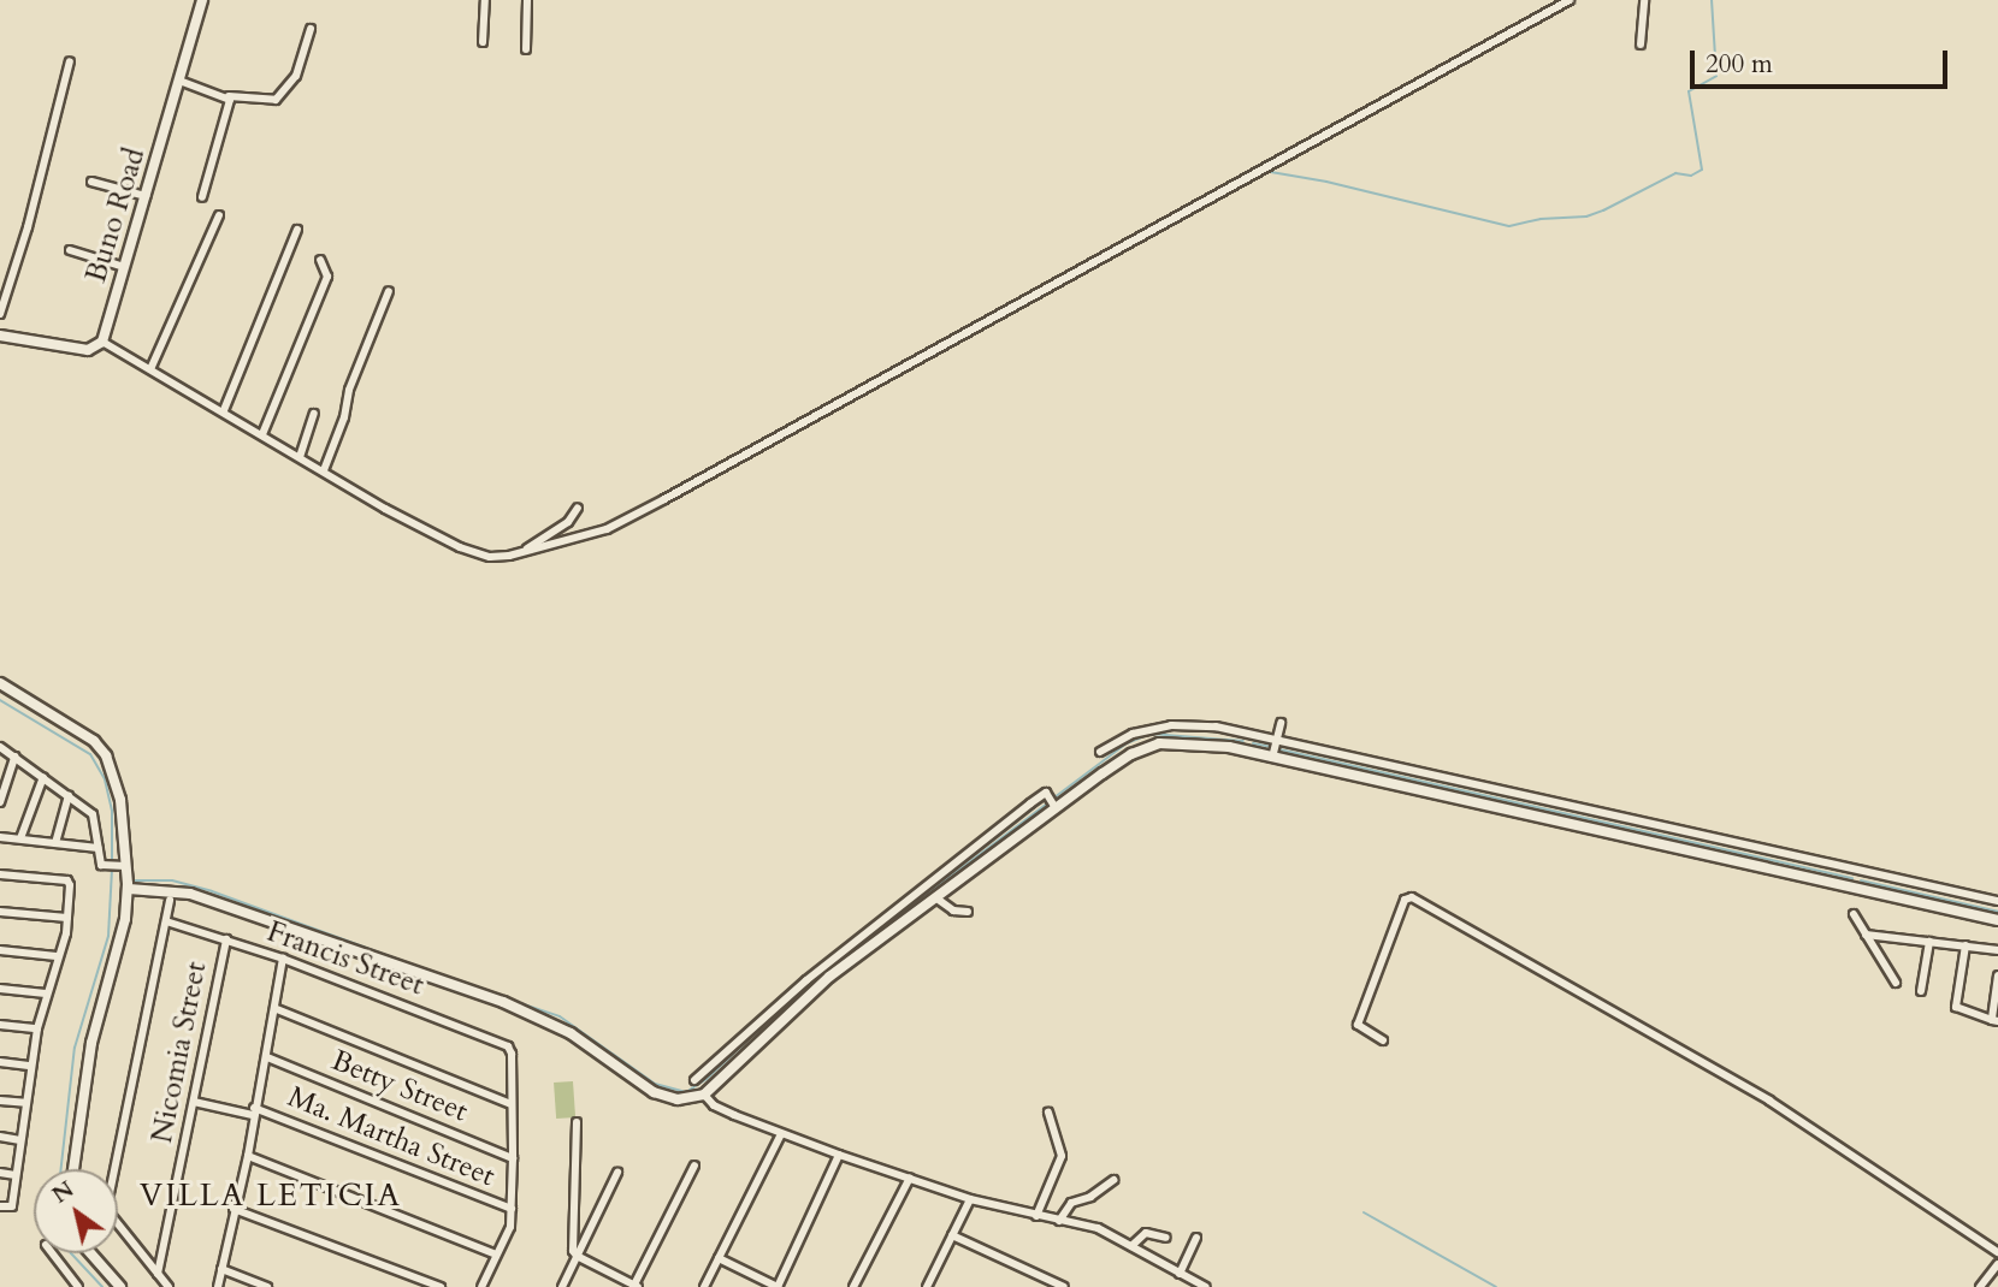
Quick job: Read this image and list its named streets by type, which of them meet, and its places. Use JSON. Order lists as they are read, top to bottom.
{
  "streets": {
    "street": [
      "Buno Road",
      "Francis Street",
      "Nicomia Street",
      "Betty Street",
      "Ma. Martha Street"
    ]
  },
  "crossings": [
    ["Francis Street", "Nicomia Street"],
    ["Nicomia Street", "Ma. Martha Street"]
  ],
  "districts": ["VILLA LETICIA"],
  "scale_bar": "200 m",
  "north": "top left"
}
